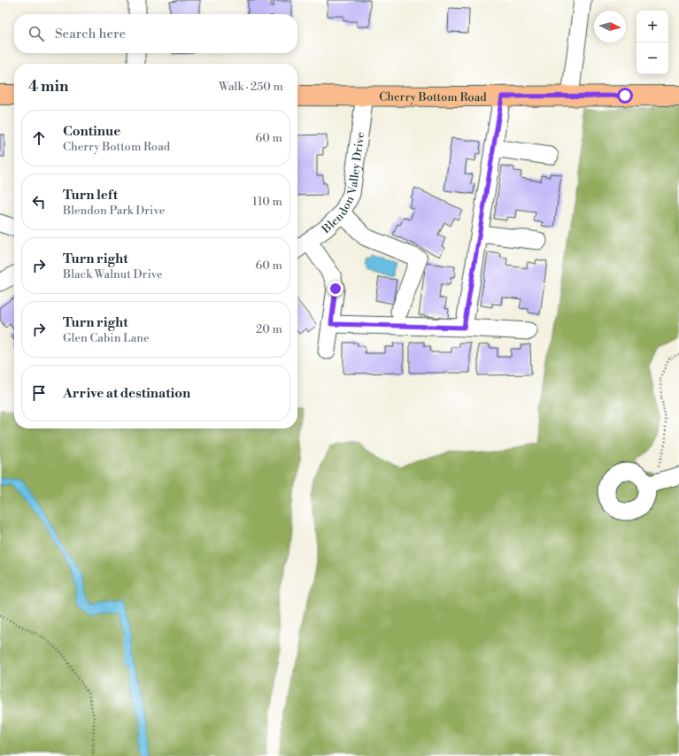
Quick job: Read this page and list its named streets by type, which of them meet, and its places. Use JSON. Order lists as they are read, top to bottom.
{
  "streets": {
    "main road": ["Cherry Bottom Road"],
    "street": ["Blendon Valley Drive"]
  },
  "crossings": [
    ["Cherry Bottom Road", "Blendon Valley Drive"]
  ],
  "north": "right",
  "page": {
    "map_buttons": ["+", "−"],
    "search": "Search here",
    "heading": ["4 min", "Walk · 250 m"],
    "list": [
      ["Continue", "Cherry Bottom Road", "60 m"],
      ["Turn left", "Blendon Park Drive", "110 m"],
      ["Turn right", "Black Walnut Drive", "60 m"],
      ["Turn right", "Glen Cabin Lane", "20 m"],
      "Arrive at destination"
    ]
  }
}
